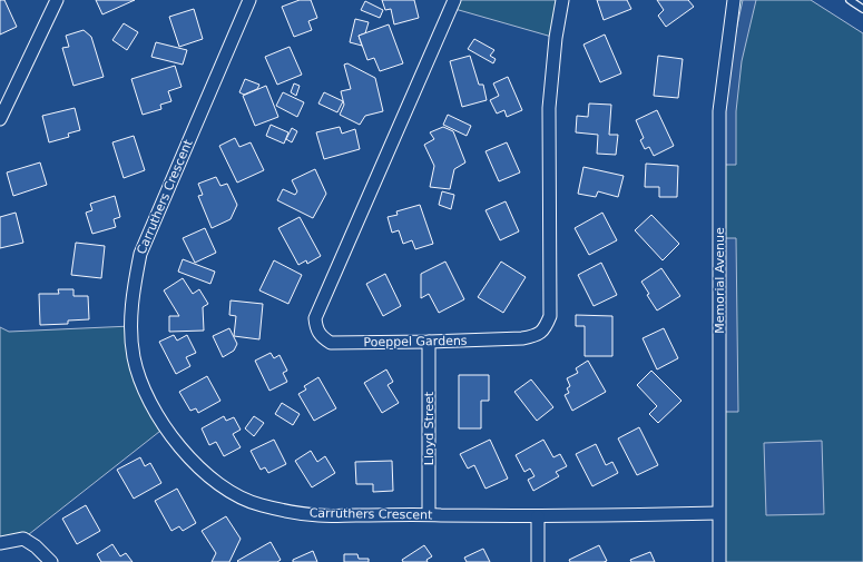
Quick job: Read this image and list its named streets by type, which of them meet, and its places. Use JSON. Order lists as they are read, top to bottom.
{
  "streets": {
    "street": [
      "Carruthers Crescent",
      "Memorial Avenue",
      "Poeppel Gardens",
      "Lloyd Street"
    ]
  },
  "crossings": [
    ["Carruthers Crescent", "Memorial Avenue"],
    ["Carruthers Crescent", "Lloyd Street"],
    ["Poeppel Gardens", "Lloyd Street"]
  ]
}
